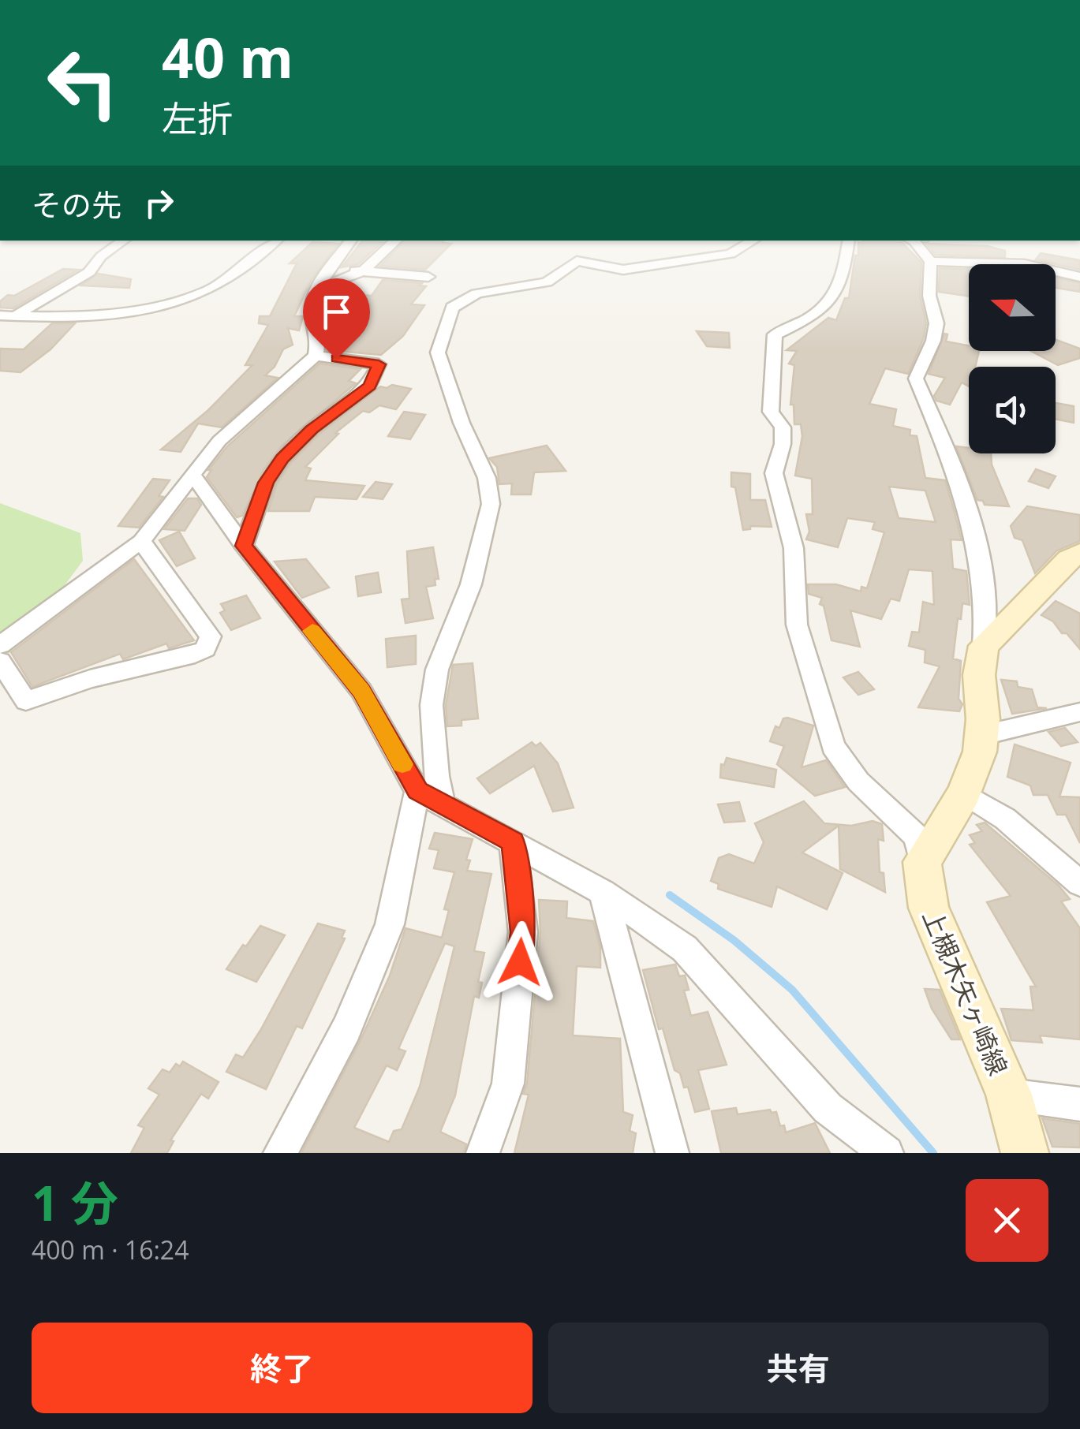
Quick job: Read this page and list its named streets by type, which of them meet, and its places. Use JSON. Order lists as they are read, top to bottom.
{
  "streets": {
    "main road": ["上槻木矢ヶ崎線"]
  },
  "north": "left",
  "page": {
    "turn": ["40 m", "左折"],
    "then": "その先",
    "heading": ["1 分", "400 m · 16:24"],
    "buttons": ["終了", "共有"]
  }
}
